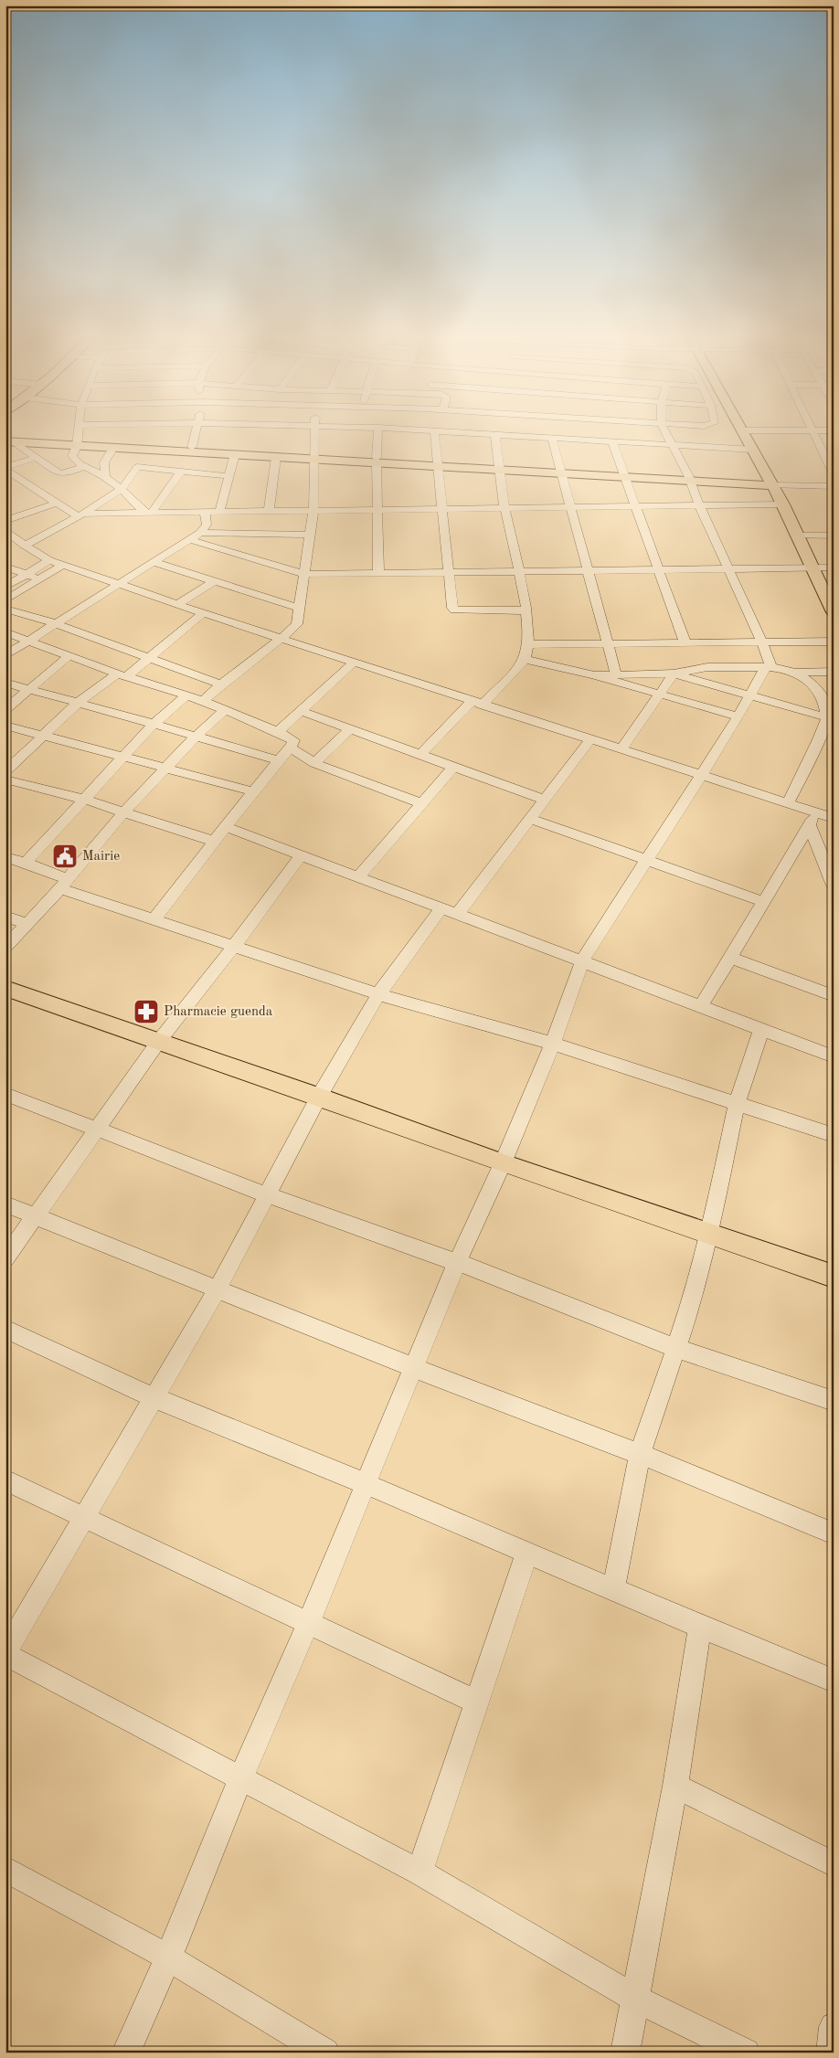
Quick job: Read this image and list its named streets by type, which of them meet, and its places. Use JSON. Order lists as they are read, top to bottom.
{
  "places": {
    "public building": ["Mairie"],
    "pharmacy": ["Pharmacie guenda"]
  }
}
